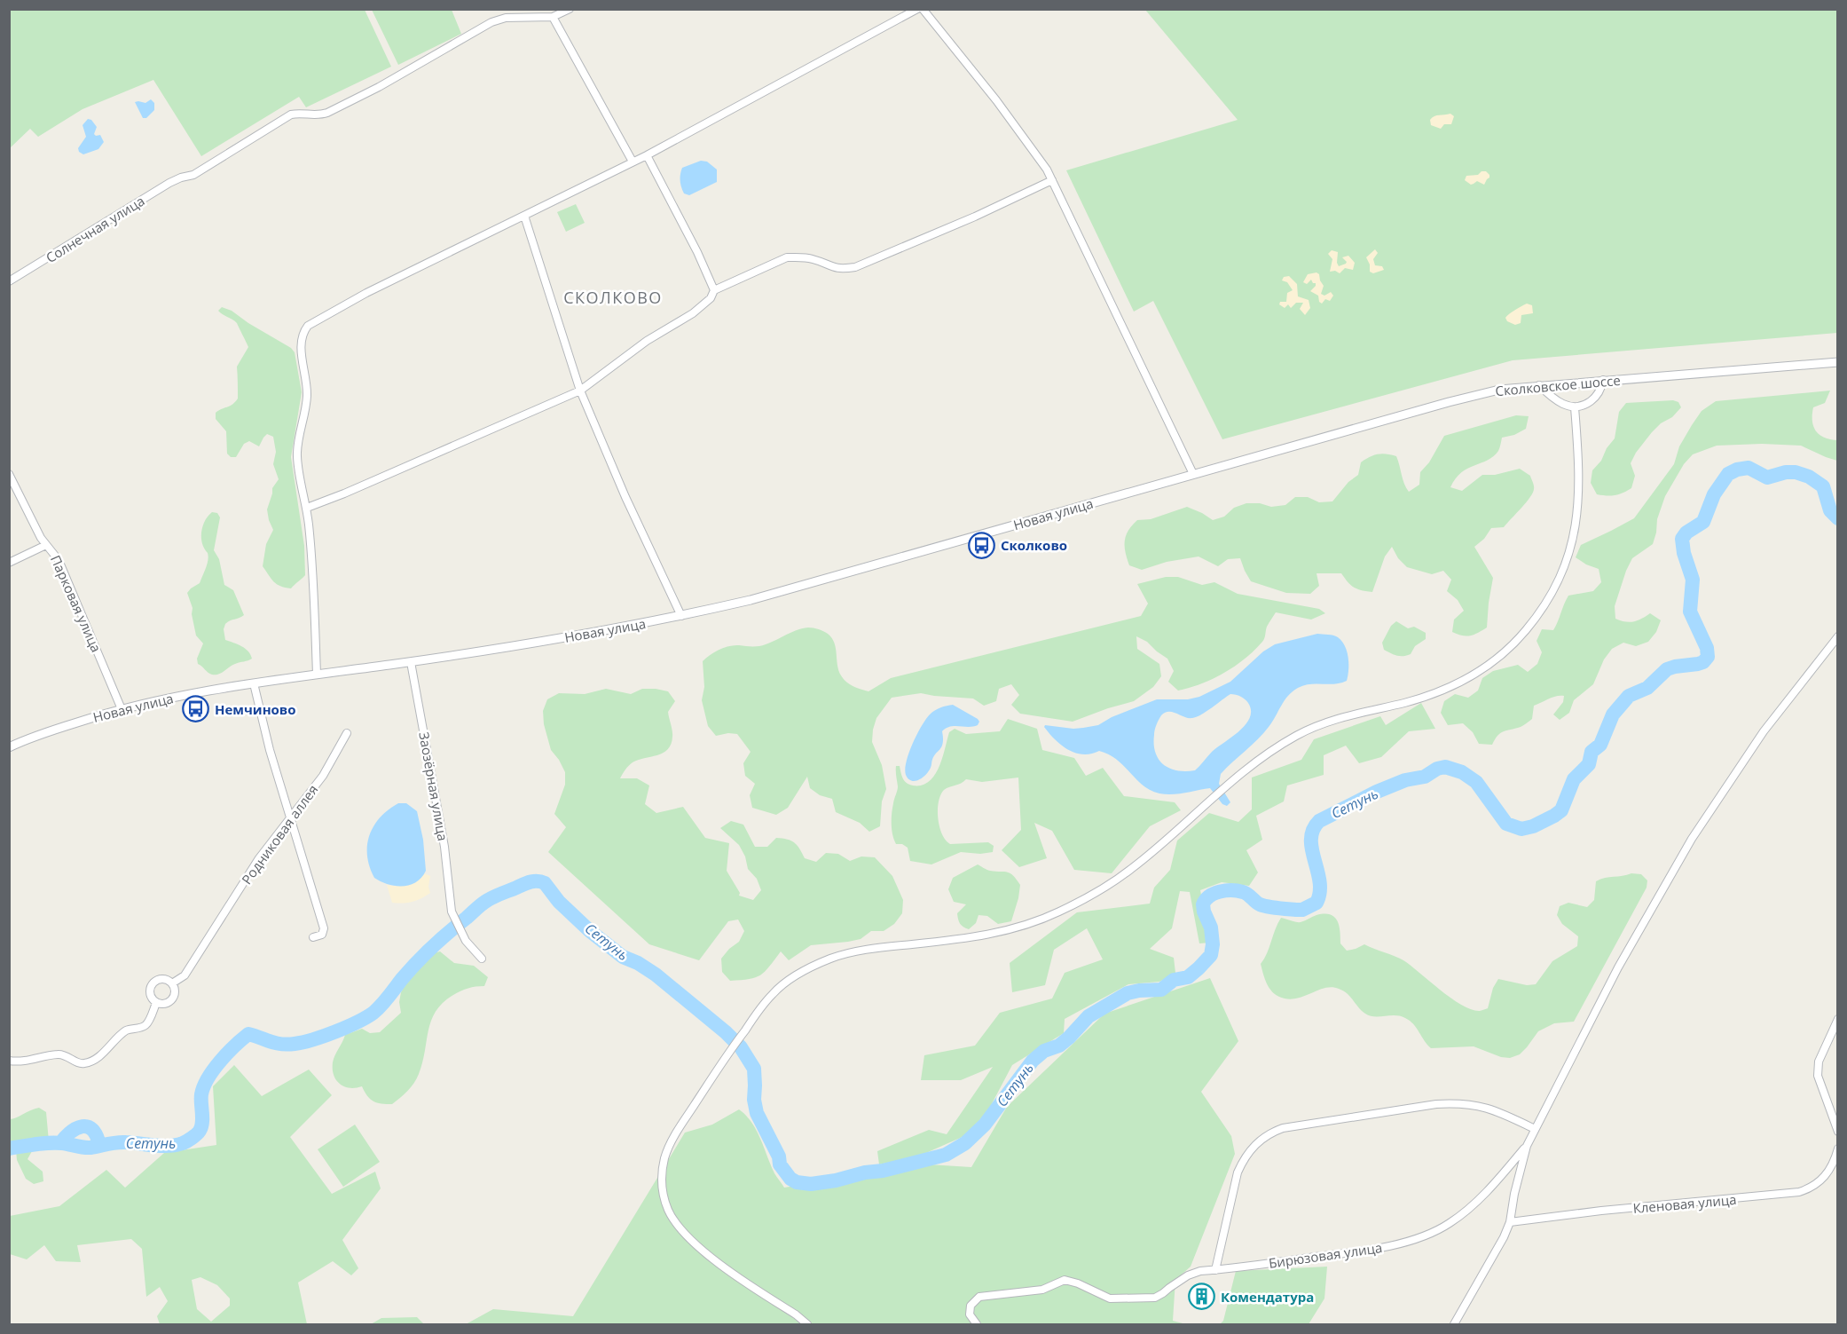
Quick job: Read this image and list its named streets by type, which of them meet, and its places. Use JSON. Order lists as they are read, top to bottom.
{
  "streets": {
    "street": [
      "Солнечная улица",
      "Сколковское шоссе",
      "Новая улица",
      "Парковая улица",
      "Заозёрная улица",
      "Родниковая аллея",
      "Кленовая улица",
      "Бирюзовая улица"
    ]
  },
  "crossings": [
    ["Сколковское шоссе", "Новая улица"],
    ["Новая улица", "Парковая улица"],
    ["Новая улица", "Заозёрная улица"]
  ],
  "districts": ["СКОЛКОВО"],
  "water": ["Сетунь"],
  "places": {
    "bus stop": ["Сколково", "Немчиново"],
    "building": ["Комендатура"]
  }
}
